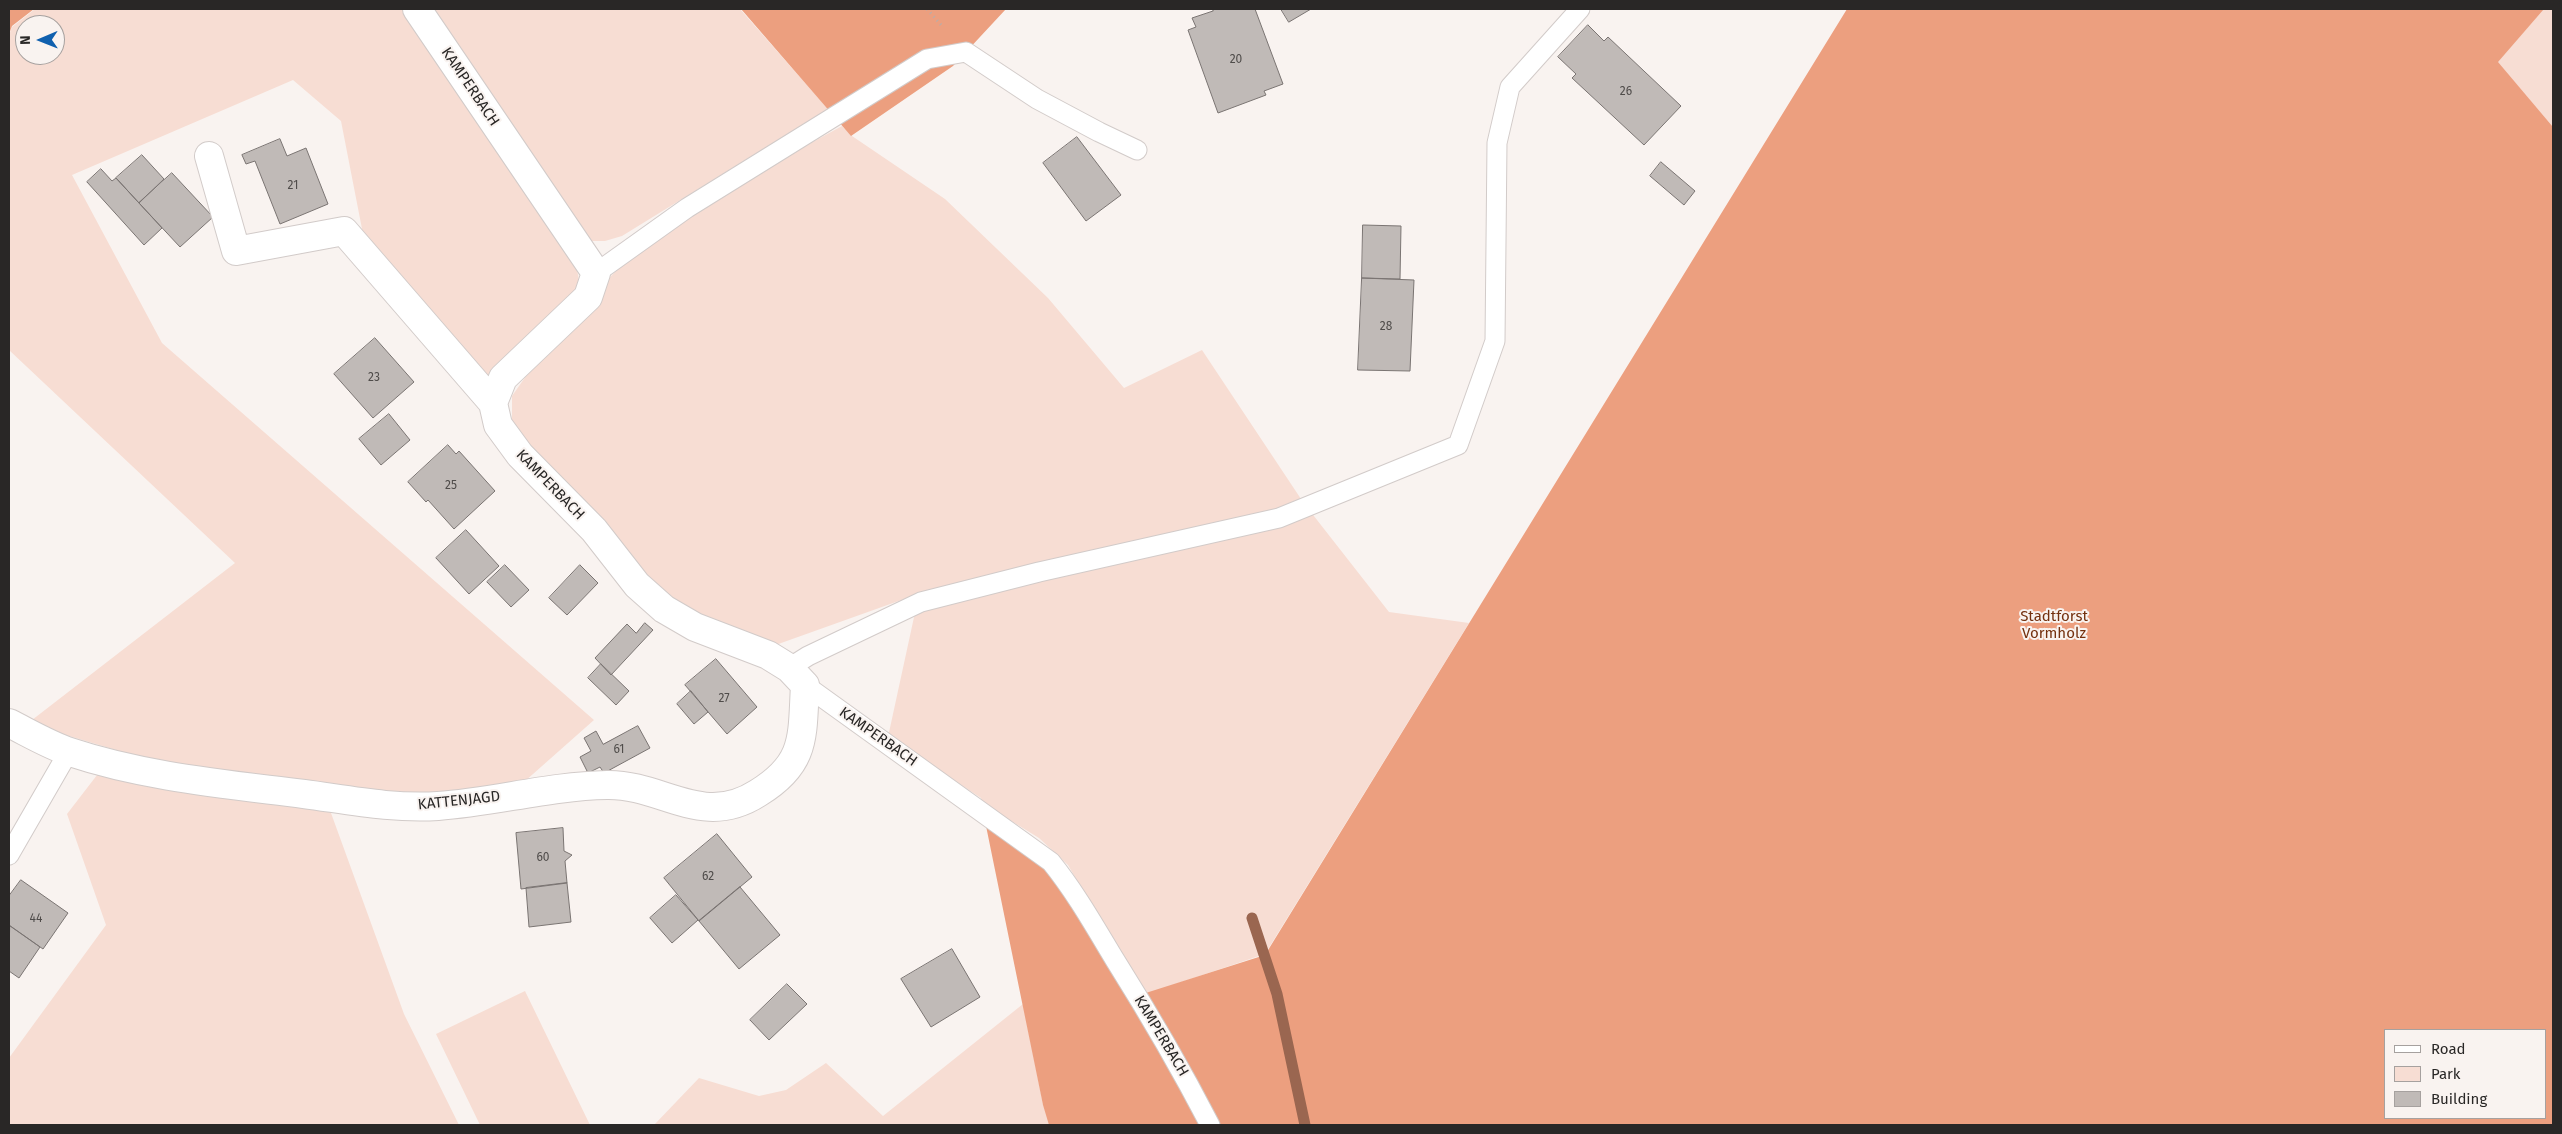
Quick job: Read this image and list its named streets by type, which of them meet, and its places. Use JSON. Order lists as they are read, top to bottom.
{
  "streets": {
    "street": ["KAMPERBACH", "KATTENJAGD"]
  },
  "crossings": [
    ["KAMPERBACH", "KATTENJAGD"]
  ],
  "parks": ["Stadtforst Vormholz"],
  "house_numbers": [
    "20",
    "26",
    "21",
    "28",
    "23",
    "25",
    "27",
    "61",
    "60",
    "62",
    "44"
  ],
  "legend": ["Road", "Park", "Building"],
  "north": "left"
}
